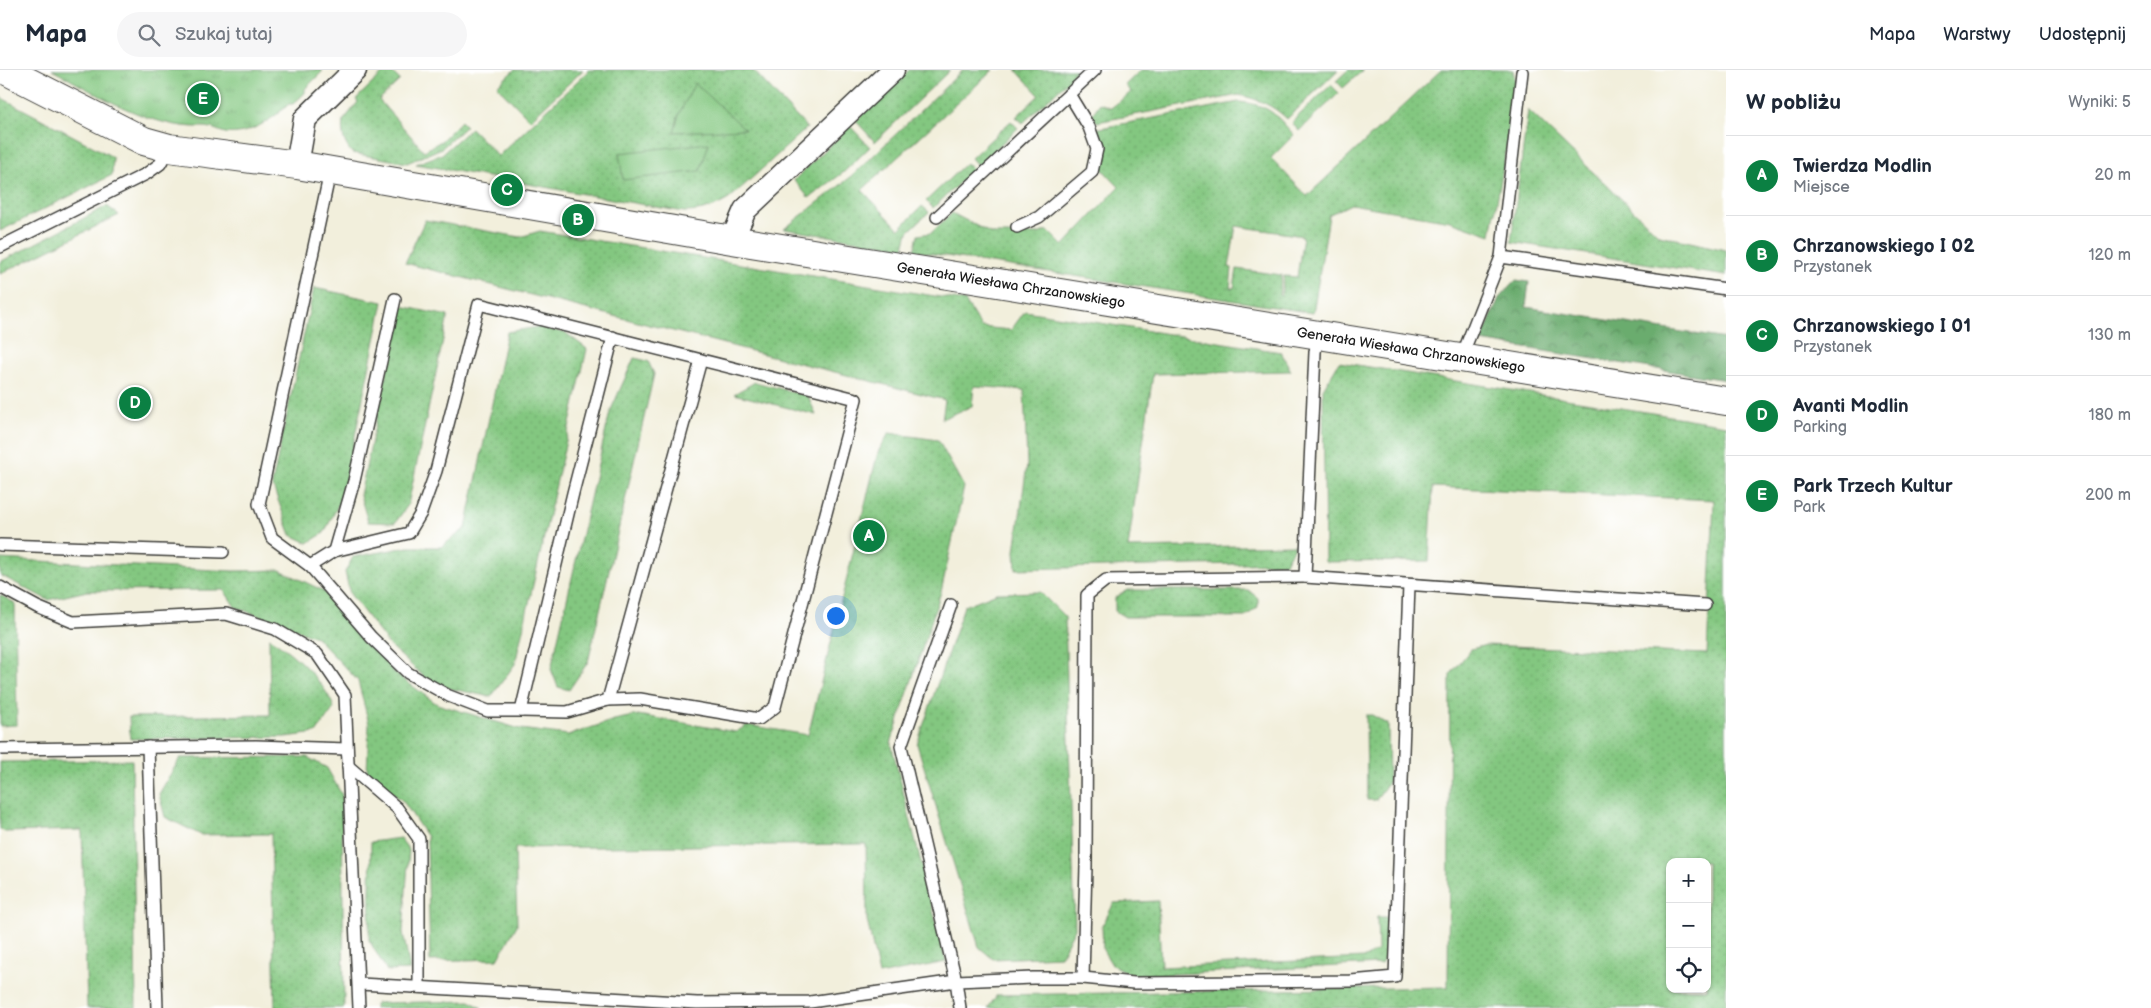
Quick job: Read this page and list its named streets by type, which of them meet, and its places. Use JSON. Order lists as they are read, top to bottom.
{
  "streets": {
    "street": ["Generała Wiesława Chrzanowskiego"]
  },
  "page": {
    "header": "Mapa",
    "search": "Szukaj tutaj",
    "nav": ["Mapa", "Warstwy", "Udostępnij"],
    "heading": ["W pobliżu", "Wyniki: 5"],
    "pins": [
      "E",
      "C",
      "B",
      "D",
      "A"
    ],
    "list": [
      {
        "mark": "A",
        "name": "Twierdza Modlin",
        "note": "Miejsce",
        "value": "20 m"
      },
      {
        "mark": "B",
        "name": "Chrzanowskiego I 02",
        "note": "Przystanek",
        "value": "120 m"
      },
      {
        "mark": "C",
        "name": "Chrzanowskiego I 01",
        "note": "Przystanek",
        "value": "130 m"
      },
      {
        "mark": "D",
        "name": "Avanti Modlin",
        "note": "Parking",
        "value": "180 m"
      },
      {
        "mark": "E",
        "name": "Park Trzech Kultur",
        "note": "Park",
        "value": "200 m"
      }
    ],
    "map_buttons": ["+", "−"]
  }
}
